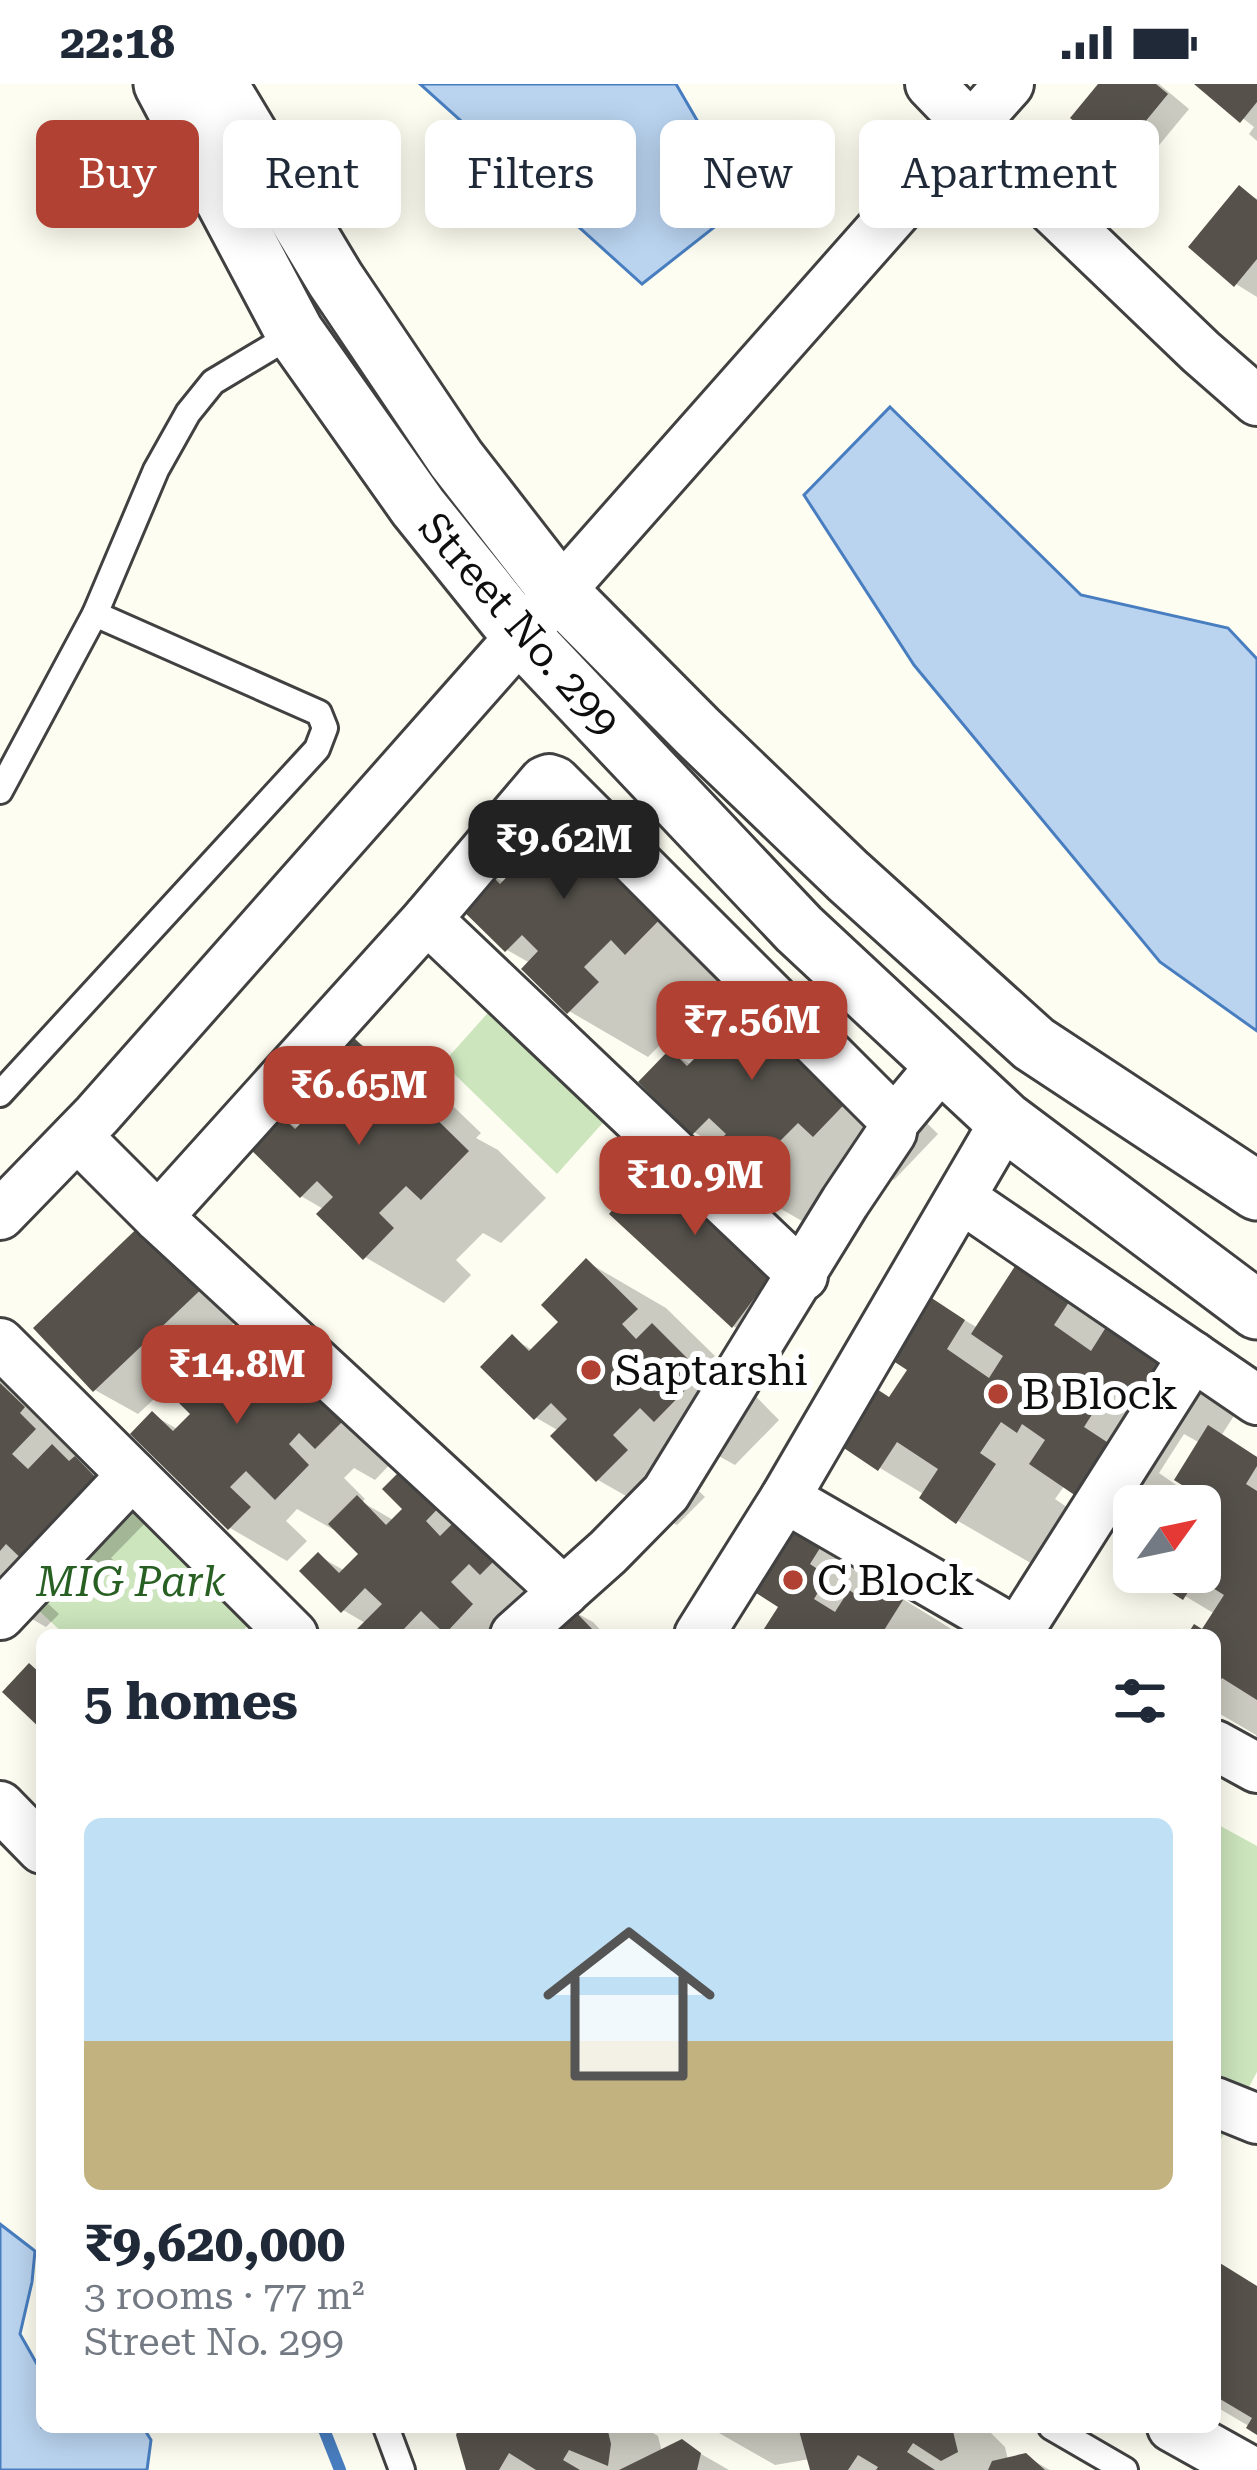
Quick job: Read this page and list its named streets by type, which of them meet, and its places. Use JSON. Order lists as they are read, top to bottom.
{
  "streets": {
    "street": ["Street No. 299"]
  },
  "parks": ["MIG Park"],
  "places": ["Saptarshi", "B Block", "C Block"],
  "north": "top right",
  "page": {
    "status": "22:18",
    "chip": [
      "Buy",
      "Rent",
      "Filters",
      "New",
      "Apartment"
    ],
    "price": [
      "₹9.62M",
      "₹7.56M",
      "₹6.65M",
      "₹10.9M",
      "₹14.8M"
    ],
    "heading": "5 homes",
    "list": [
      {
        "name": "₹9,620,000",
        "note": "3 rooms · 77 m² · Street No. 299"
      }
    ]
  }
}
